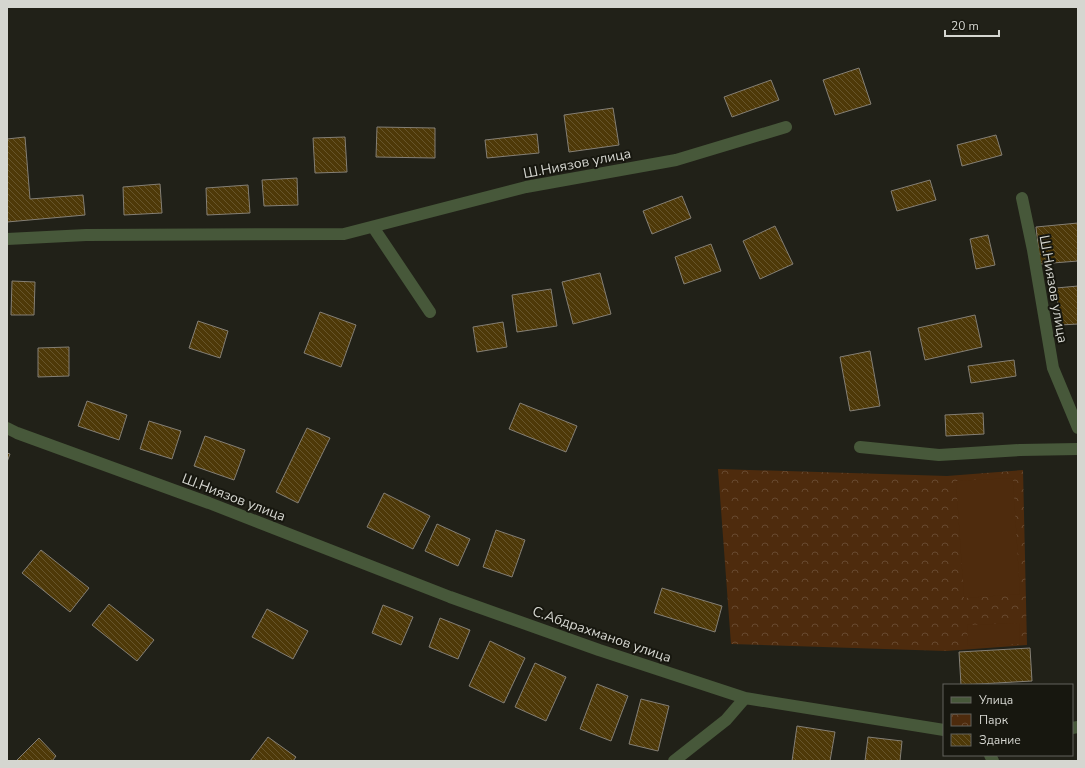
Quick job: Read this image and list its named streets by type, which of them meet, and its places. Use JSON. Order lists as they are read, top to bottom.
{
  "streets": {
    "street": ["Ш.Ниязов улица", "С.Абдрахманов улица"]
  },
  "crossings": [
    ["Ш.Ниязов улица", "С.Абдрахманов улица"]
  ],
  "legend": ["Улица", "Парк", "Здание"],
  "scale_bar": "20 m"
}
